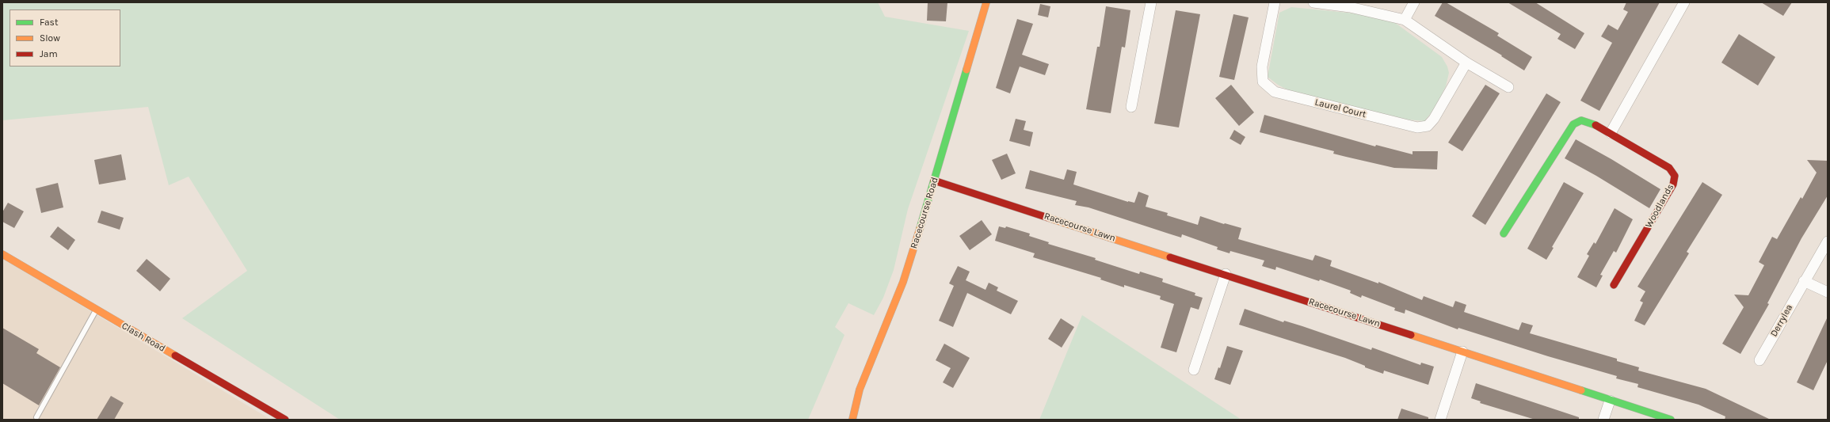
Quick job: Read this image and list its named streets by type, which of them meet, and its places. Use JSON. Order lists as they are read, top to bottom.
{
  "streets": {
    "street": [
      "Laurel Court",
      "Woodlands",
      "Racecourse Road",
      "Racecourse Lawn",
      "Derrylea",
      "Clash Road"
    ]
  },
  "crossings": [
    ["Racecourse Road", "Racecourse Lawn"]
  ],
  "legend": ["Fast", "Slow", "Jam"]
}
